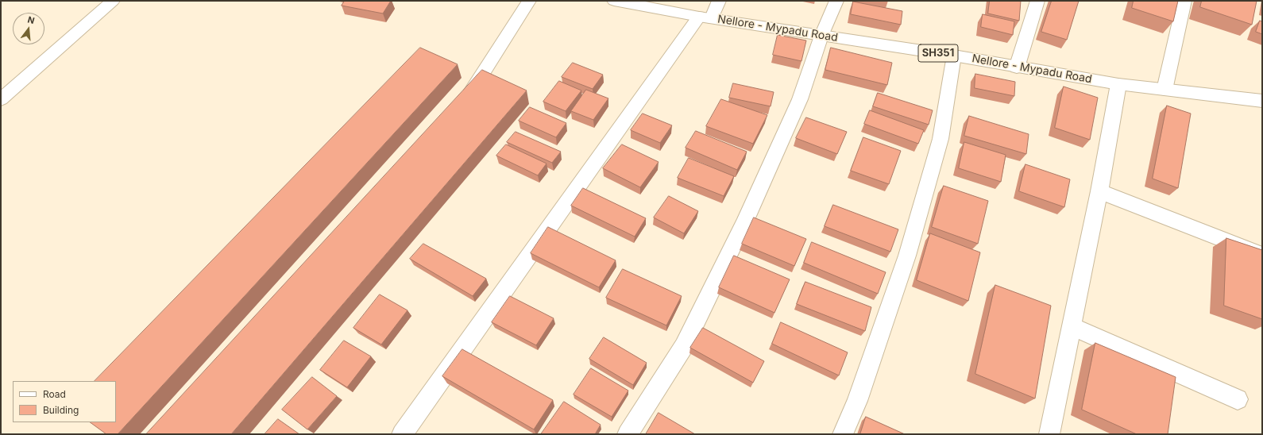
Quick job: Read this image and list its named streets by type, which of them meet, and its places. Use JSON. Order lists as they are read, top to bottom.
{
  "streets": {
    "street": ["Nellore - Mypadu Road", "SH351"]
  },
  "legend": ["Road", "Building"],
  "north": "top"
}
